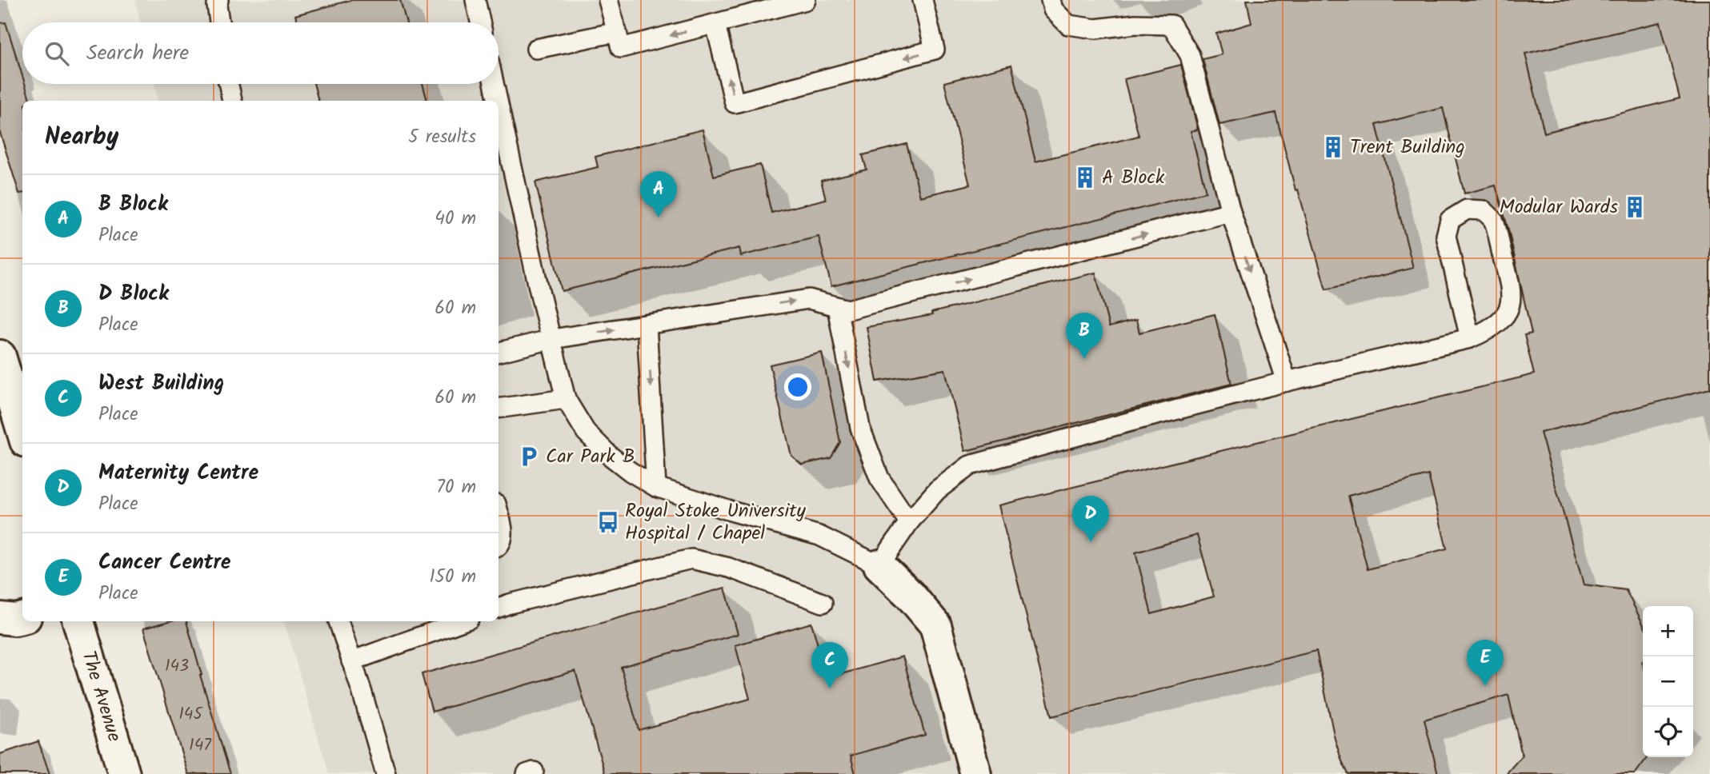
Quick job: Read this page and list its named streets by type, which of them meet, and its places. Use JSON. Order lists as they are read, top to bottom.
{
  "streets": {
    "street": ["The Avenue"]
  },
  "places": {
    "building": ["Trent Building", "A Block", "Modular Wards"],
    "parking": ["Car Park B"],
    "bus stop": ["Royal Stoke University Hospital / Chapel"]
  },
  "house_numbers": ["143", "145", "147"],
  "page": {
    "search": "Search here",
    "heading": ["Nearby", "5 results"],
    "pins": [
      "A",
      "B",
      "D",
      "E",
      "C"
    ],
    "list": [
      {
        "mark": "A",
        "name": "B Block",
        "note": "Place",
        "value": "40 m"
      },
      {
        "mark": "B",
        "name": "D Block",
        "note": "Place",
        "value": "60 m"
      },
      {
        "mark": "C",
        "name": "West Building",
        "note": "Place",
        "value": "60 m"
      },
      {
        "mark": "D",
        "name": "Maternity Centre",
        "note": "Place",
        "value": "70 m"
      },
      {
        "mark": "E",
        "name": "Cancer Centre",
        "note": "Place",
        "value": "150 m"
      }
    ],
    "map_buttons": ["+", "−"]
  }
}
